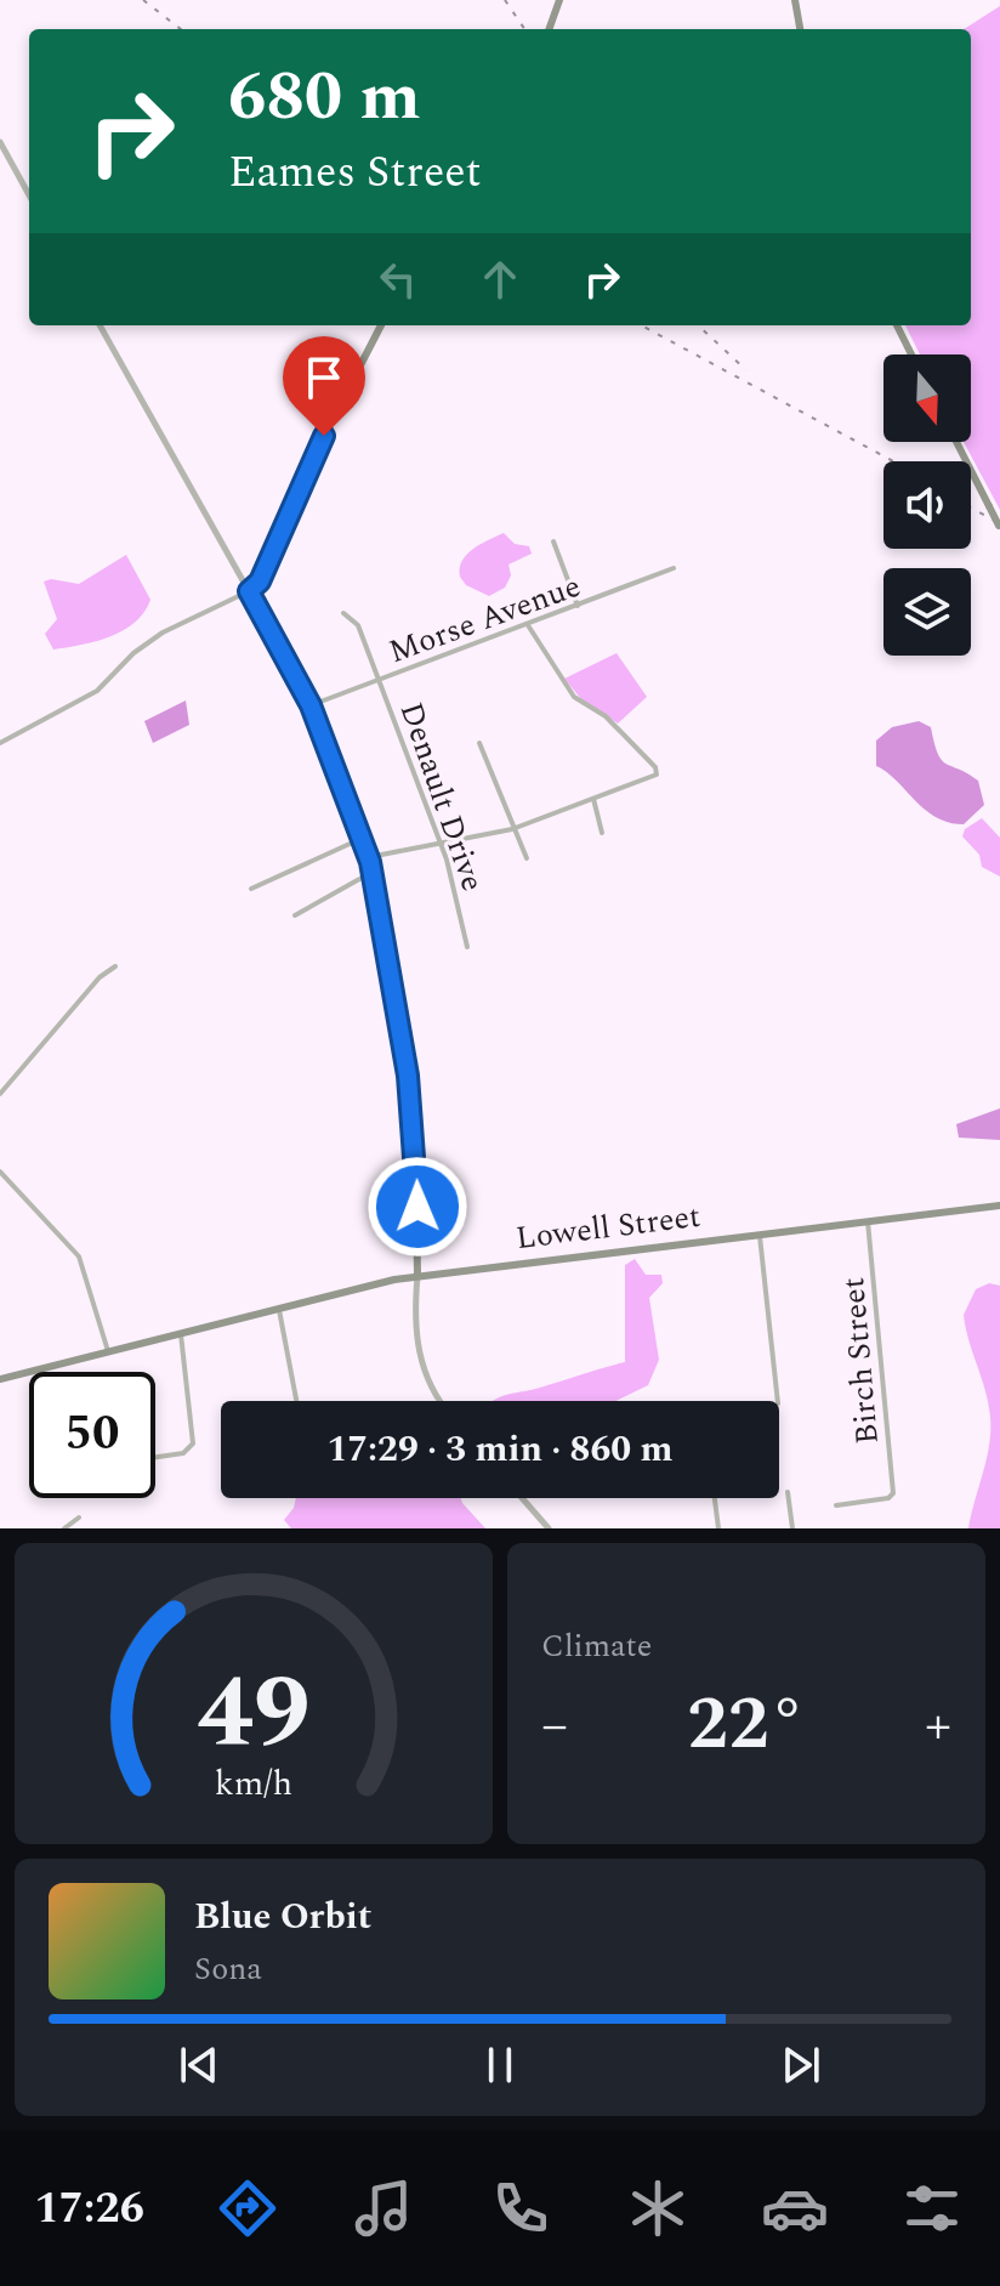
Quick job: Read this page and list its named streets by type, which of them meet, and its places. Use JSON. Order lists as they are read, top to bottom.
{
  "streets": {
    "main road": ["Lowell Street"],
    "street": ["Morse Avenue", "Denault Drive", "Birch Street"]
  },
  "crossings": [
    ["Morse Avenue", "Denault Drive"],
    ["Lowell Street", "Birch Street"]
  ],
  "north": "bottom",
  "page": {
    "turn": ["680 m", "Eames Street"],
    "limit": "50",
    "trip": "17:29 · 3 min · 860 m",
    "tile": "Climate",
    "heat": ["−", "22°", "+"],
    "song": ["Blue Orbit", "Sona"],
    "tabs": "17:26",
    "gauge": ["49", "km/h"]
  }
}
